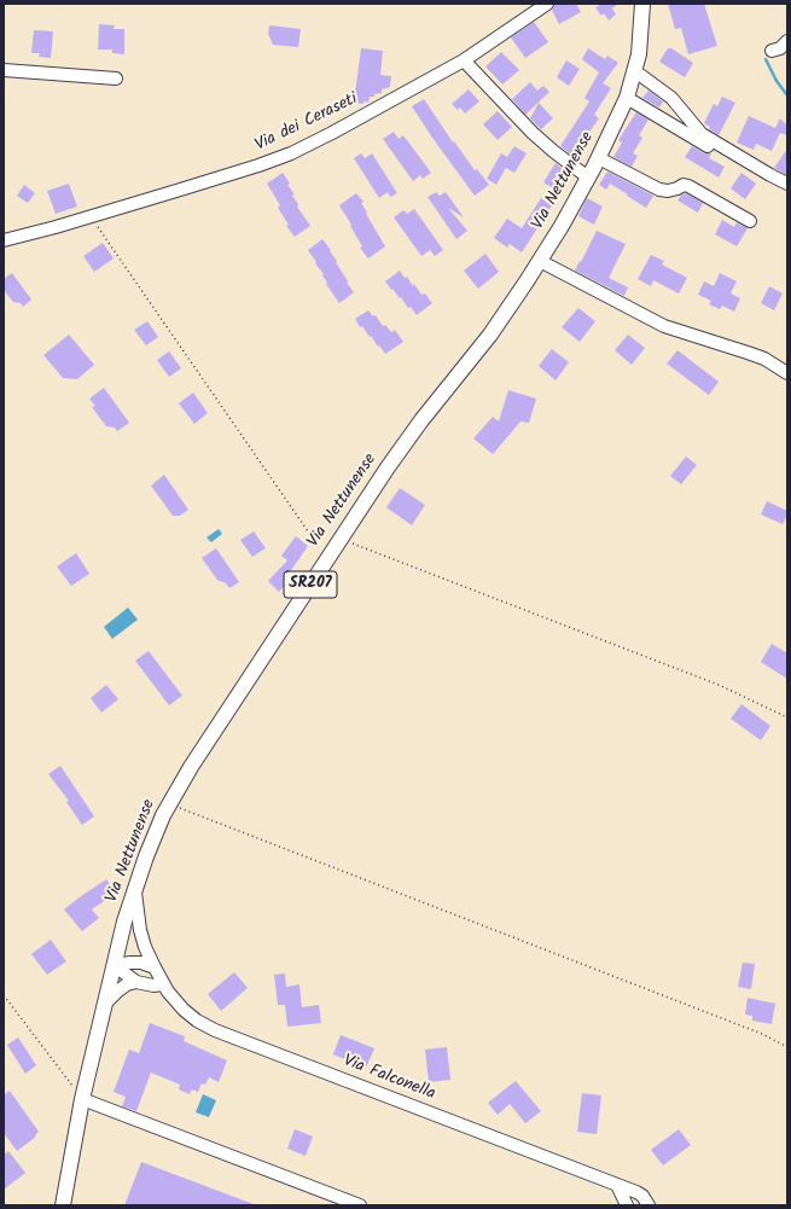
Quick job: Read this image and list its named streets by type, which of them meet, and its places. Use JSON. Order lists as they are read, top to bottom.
{
  "streets": {
    "main road": ["Via Nettunense", "SR207"],
    "street": ["Via dei Ceraseti", "Via Falconella"]
  },
  "crossings": [
    ["Via Nettunense", "Via Falconella"]
  ]
}
